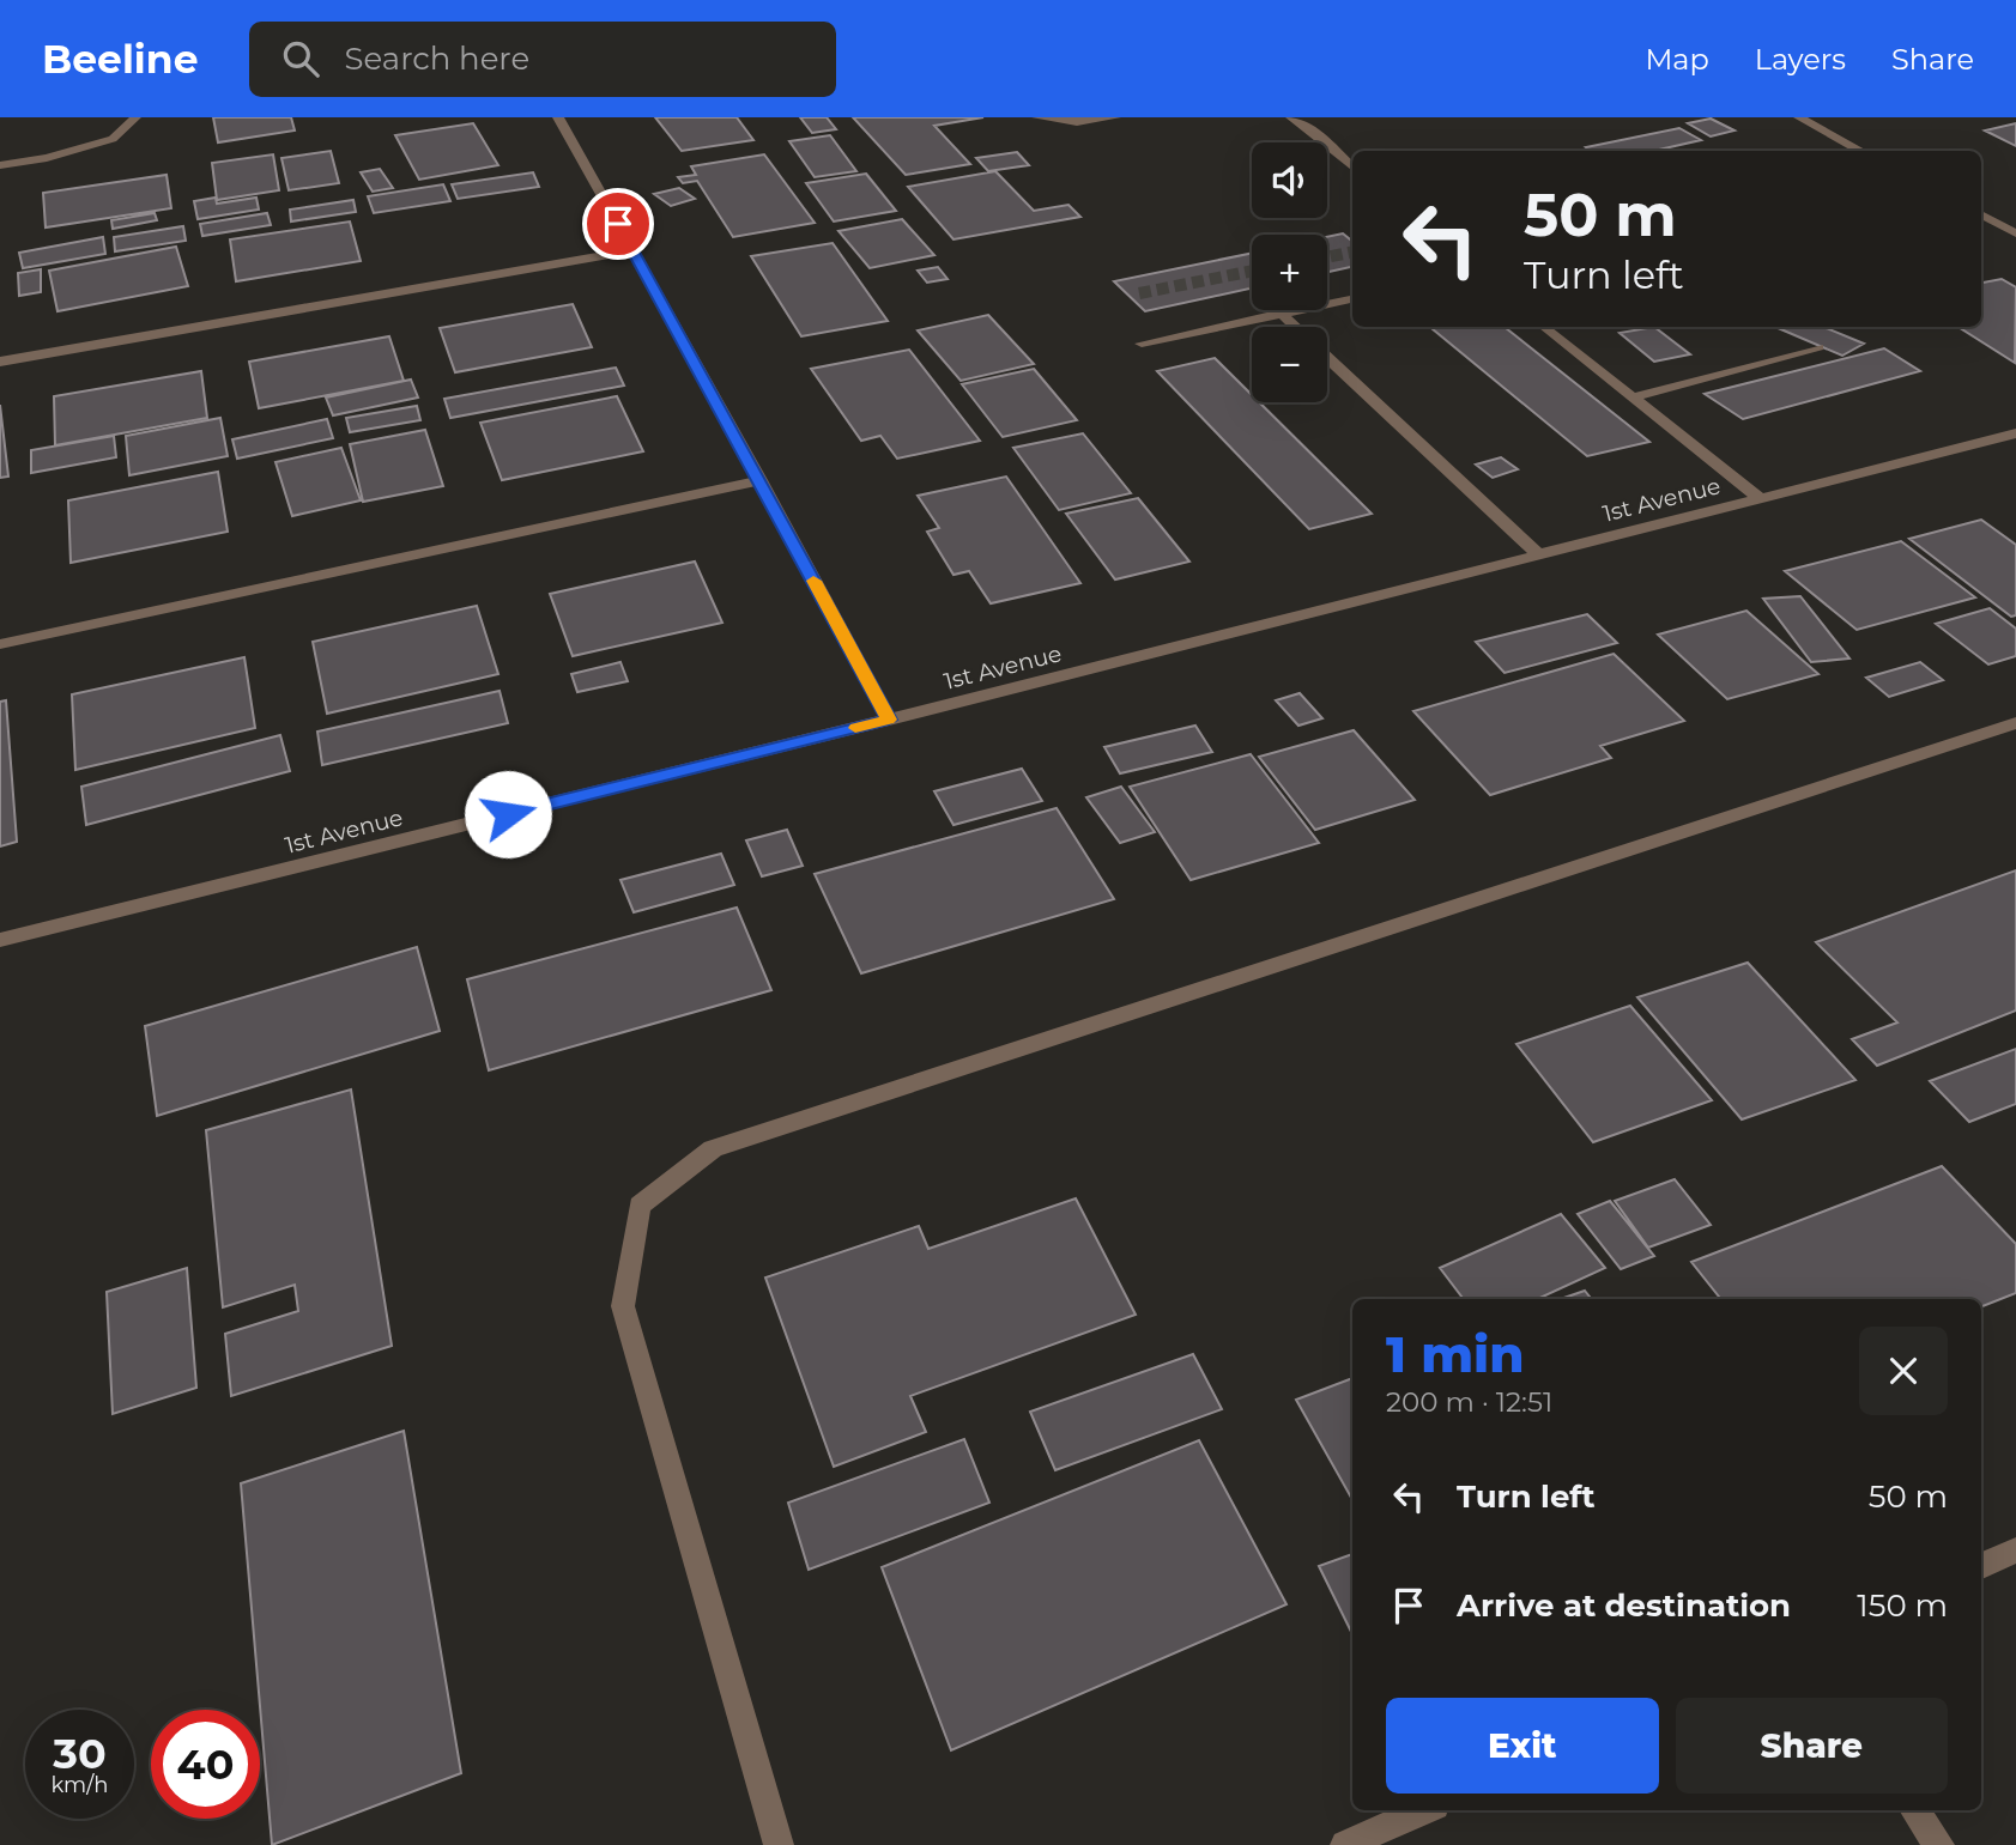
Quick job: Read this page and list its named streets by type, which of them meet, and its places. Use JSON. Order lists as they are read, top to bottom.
{
  "streets": {
    "street": ["1st Avenue"]
  },
  "page": {
    "header": "Beeline",
    "search": "Search here",
    "nav": ["Map", "Layers", "Share"],
    "map_buttons": ["+", "−"],
    "turn": ["50 m", "Turn left"],
    "heading": ["1 min", "200 m · 12:51"],
    "list": [
      {
        "name": "Turn left",
        "value": "50 m"
      },
      {
        "name": "Arrive at destination",
        "value": "150 m"
      }
    ],
    "buttons": ["Exit", "Share"],
    "speed": "30 km/h",
    "limit": "40"
  }
}
